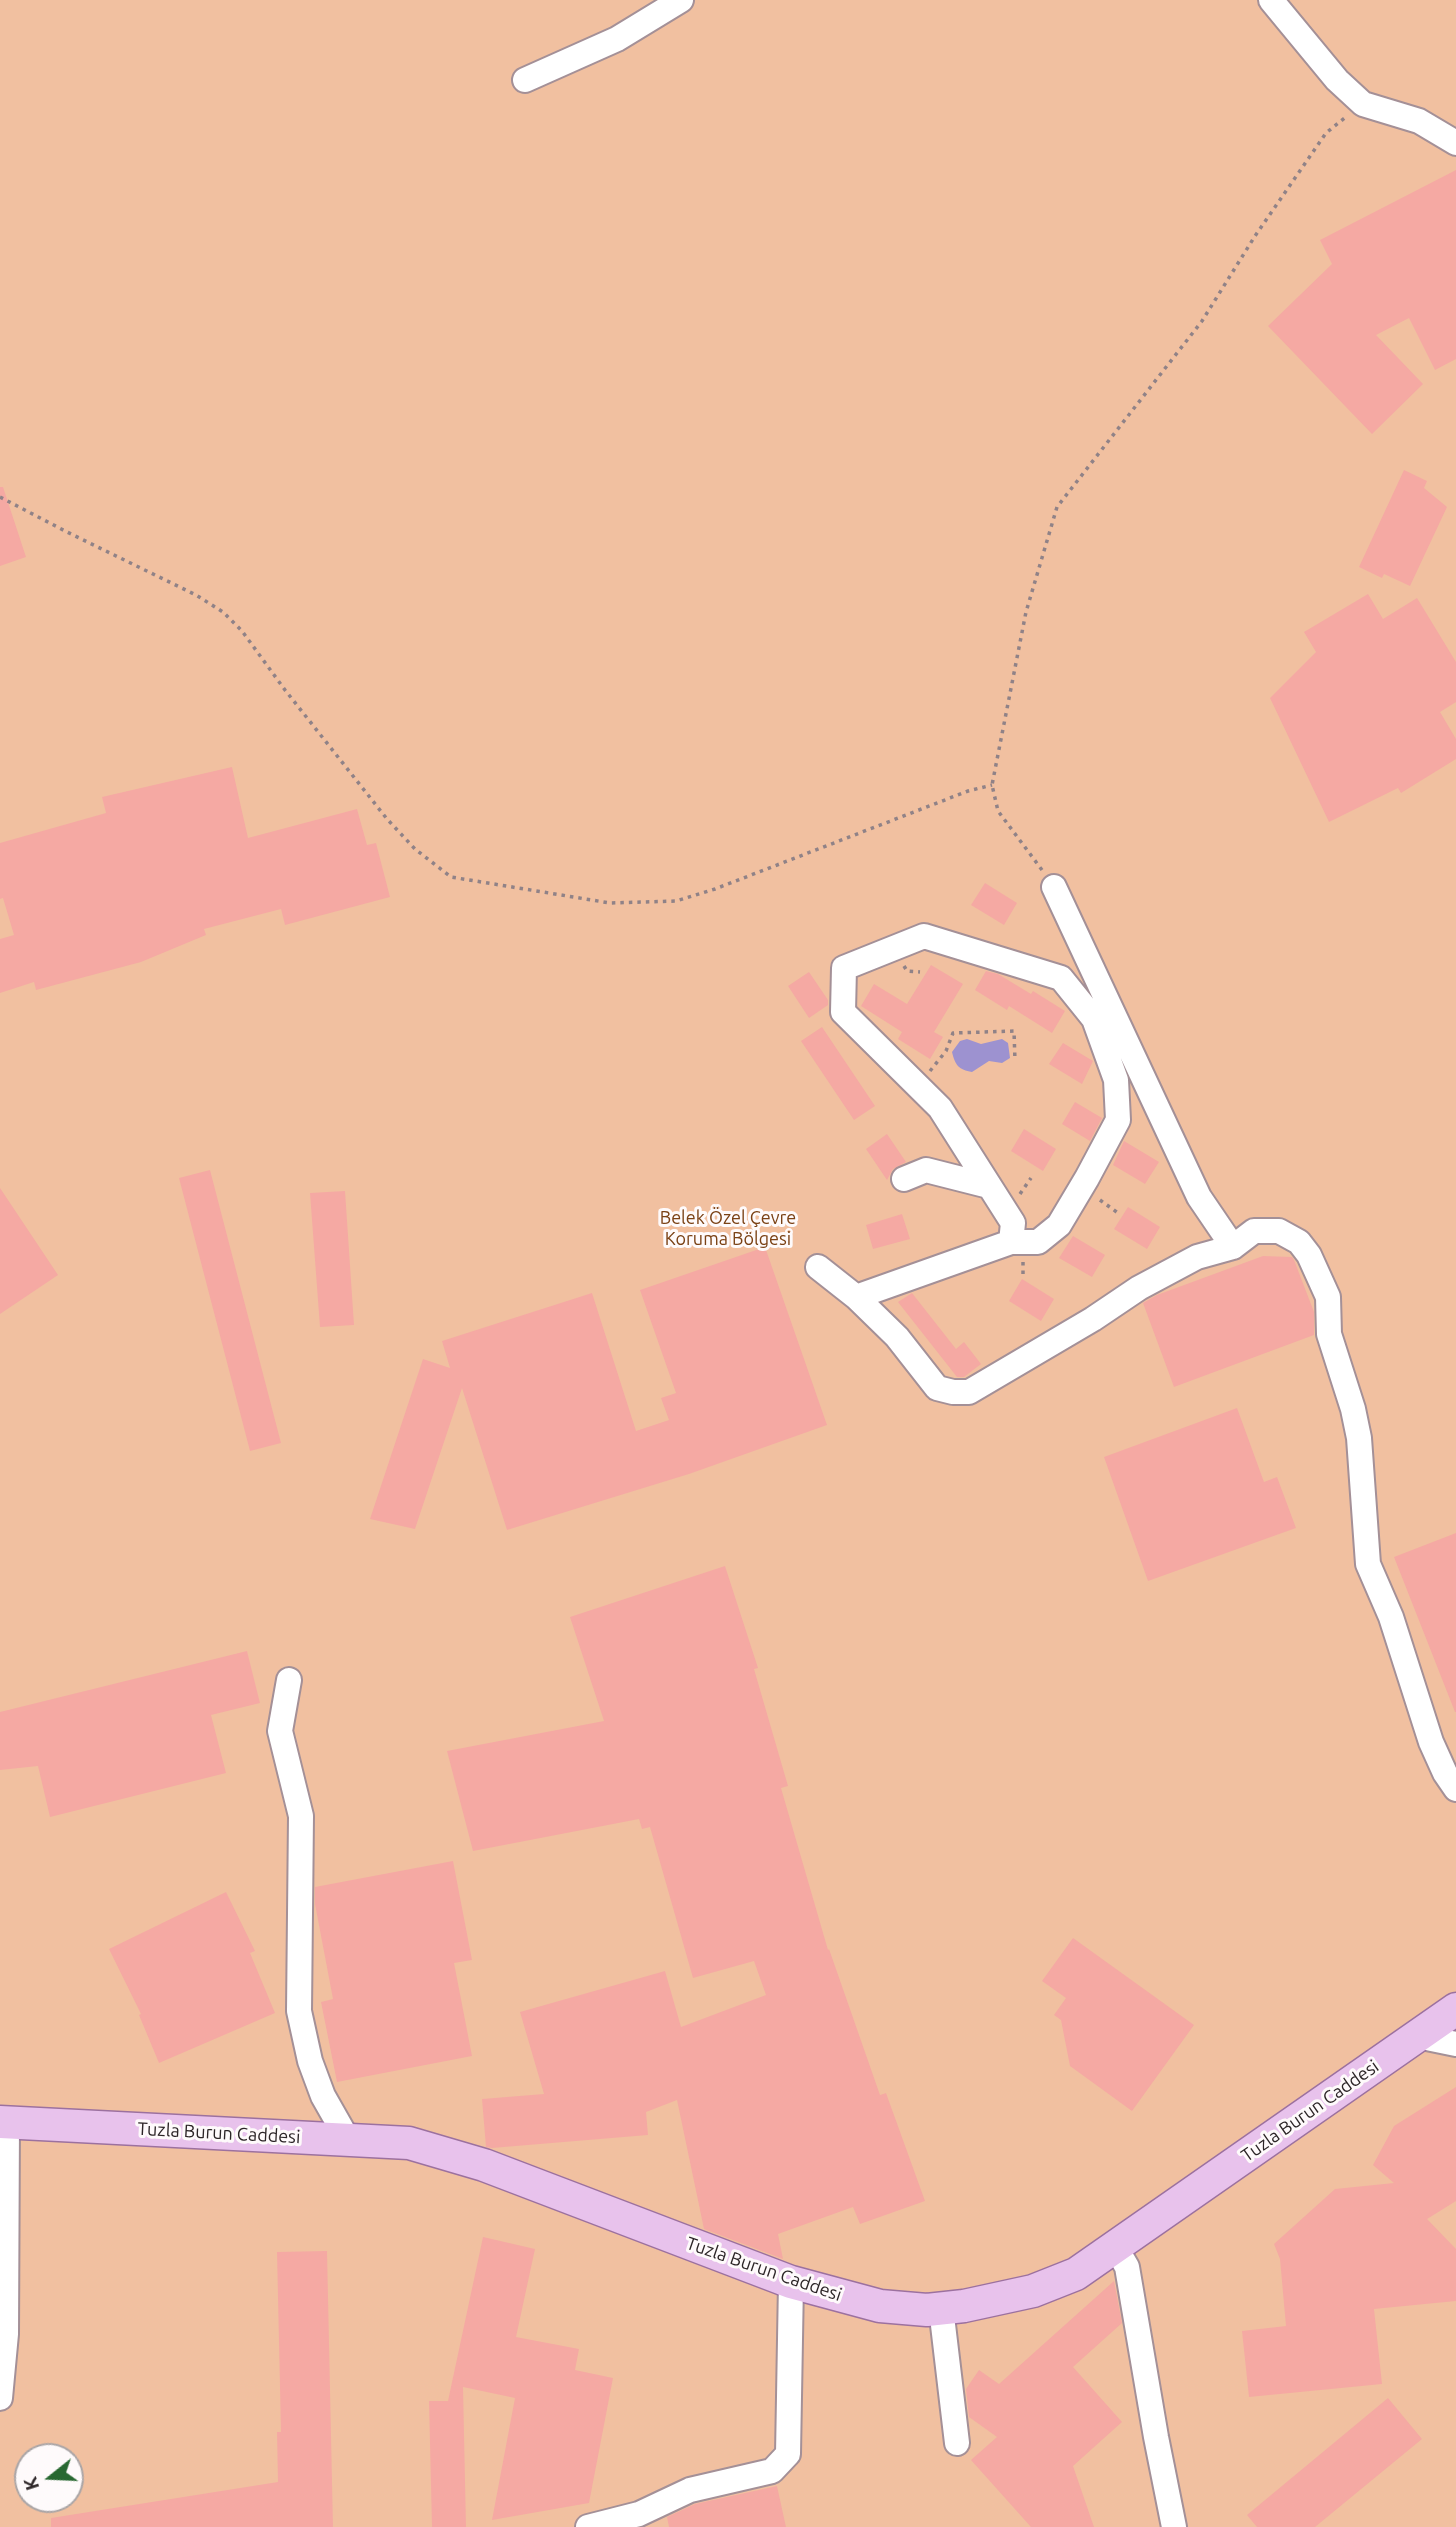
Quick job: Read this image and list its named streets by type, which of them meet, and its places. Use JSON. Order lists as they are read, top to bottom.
{
  "streets": {
    "main road": ["Tuzla Burun Caddesi"]
  },
  "parks": ["Belek Özel Çevre Koruma Bölgesi"],
  "north": "left"
}
